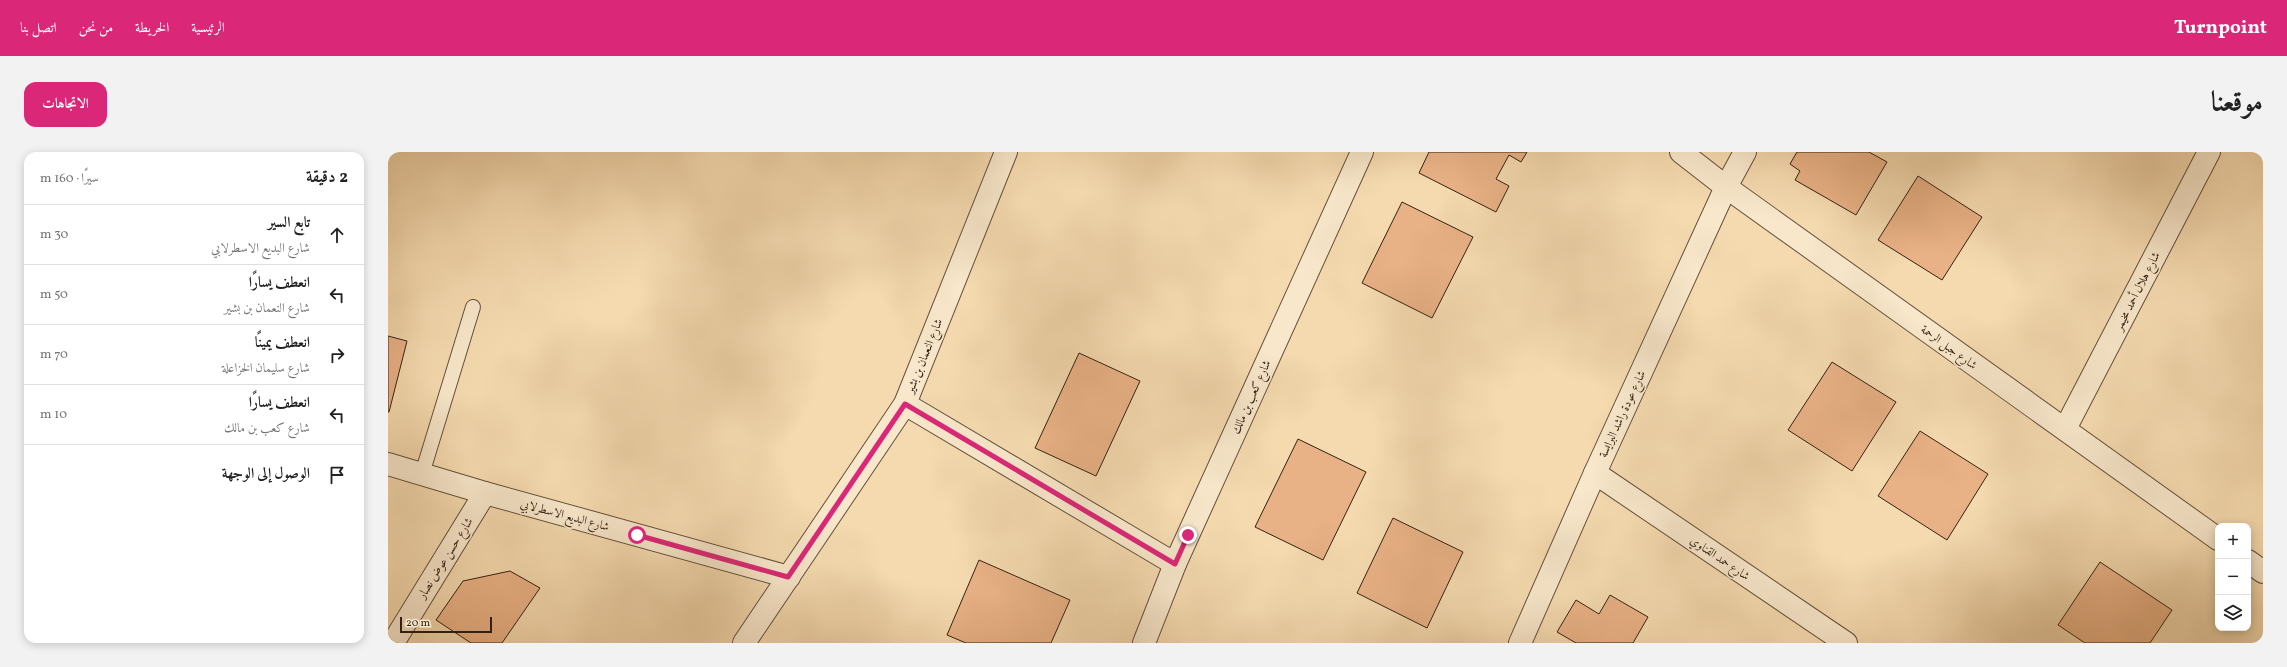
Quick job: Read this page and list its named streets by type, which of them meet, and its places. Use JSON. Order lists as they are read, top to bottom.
{
  "streets": {
    "street": [
      "شارع هلال أحمد مخيمر",
      "شارع جبل الرحمة",
      "شارع النعمان بن بشير",
      "شارع كعب بن مالك",
      "شارع عودة راشد البرايسة",
      "شارع البديع الاسطرلابي",
      "شارع حسن عوض نصار",
      "شارع حمد القناوي"
    ]
  },
  "crossings": [
    ["شارع هلال أحمد مخيمر", "شارع جبل الرحمة"],
    ["شارع جبل الرحمة", "شارع عودة راشد البرايسة"],
    ["شارع النعمان بن بشير", "شارع البديع الاسطرلابي"],
    ["شارع عودة راشد البرايسة", "شارع حمد القناوي"],
    ["شارع البديع الاسطرلابي", "شارع حسن عوض نصار"]
  ],
  "scale_bar": "20 m",
  "page": {
    "header": "Turnpoint",
    "nav": [
      "الرئيسية",
      "الخريطة",
      "من نحن",
      "اتصل بنا"
    ],
    "title": "موقعنا",
    "buttons": "الاتجاهات",
    "heading": ["2 دقيقة", "سيرًا · 160 m"],
    "list": [
      ["تابع السير", "شارع البديع الاسطرلابي", "30 m"],
      ["انعطف يسارًا", "شارع النعمان بن بشير", "50 m"],
      ["انعطف يمينًا", "شارع سليمان الخزاعلة", "70 m"],
      ["انعطف يسارًا", "شارع كعب بن مالك", "10 m"],
      "الوصول إلى الوجهة"
    ],
    "map_buttons": ["+", "−"],
    "scale": "20 m"
  }
}
